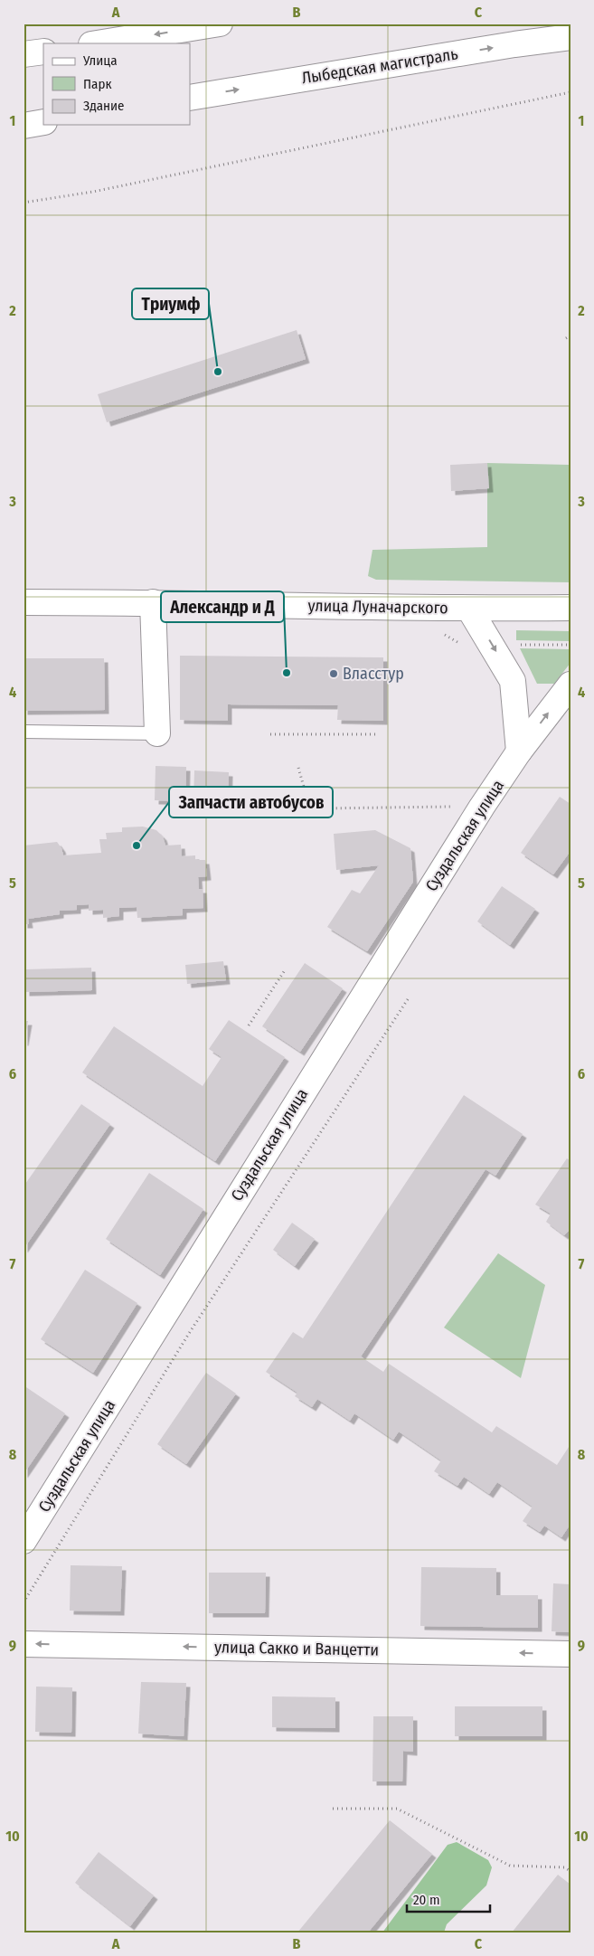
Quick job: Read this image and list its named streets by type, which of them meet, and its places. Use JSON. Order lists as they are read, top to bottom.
{
  "streets": {
    "street": [
      "Лыбедская магистраль",
      "улица Луначарского",
      "Суздальская улица",
      "улица Сакко и Ванцетти"
    ]
  },
  "one_way": ["Лыбедская магистраль", "улица Сакко и Ванцетти"],
  "places": [
    "Триумф",
    "Александр и Д",
    "Власстур",
    "Запчасти автобусов"
  ],
  "legend": ["Улица", "Парк", "Здание"],
  "scale_bar": "20 m",
  "grid": {
    "columns": ["A", "B", "C"],
    "rows": [
      "1",
      "2",
      "3",
      "4",
      "5",
      "6",
      "7",
      "8",
      "9",
      "10"
    ]
  }
}
